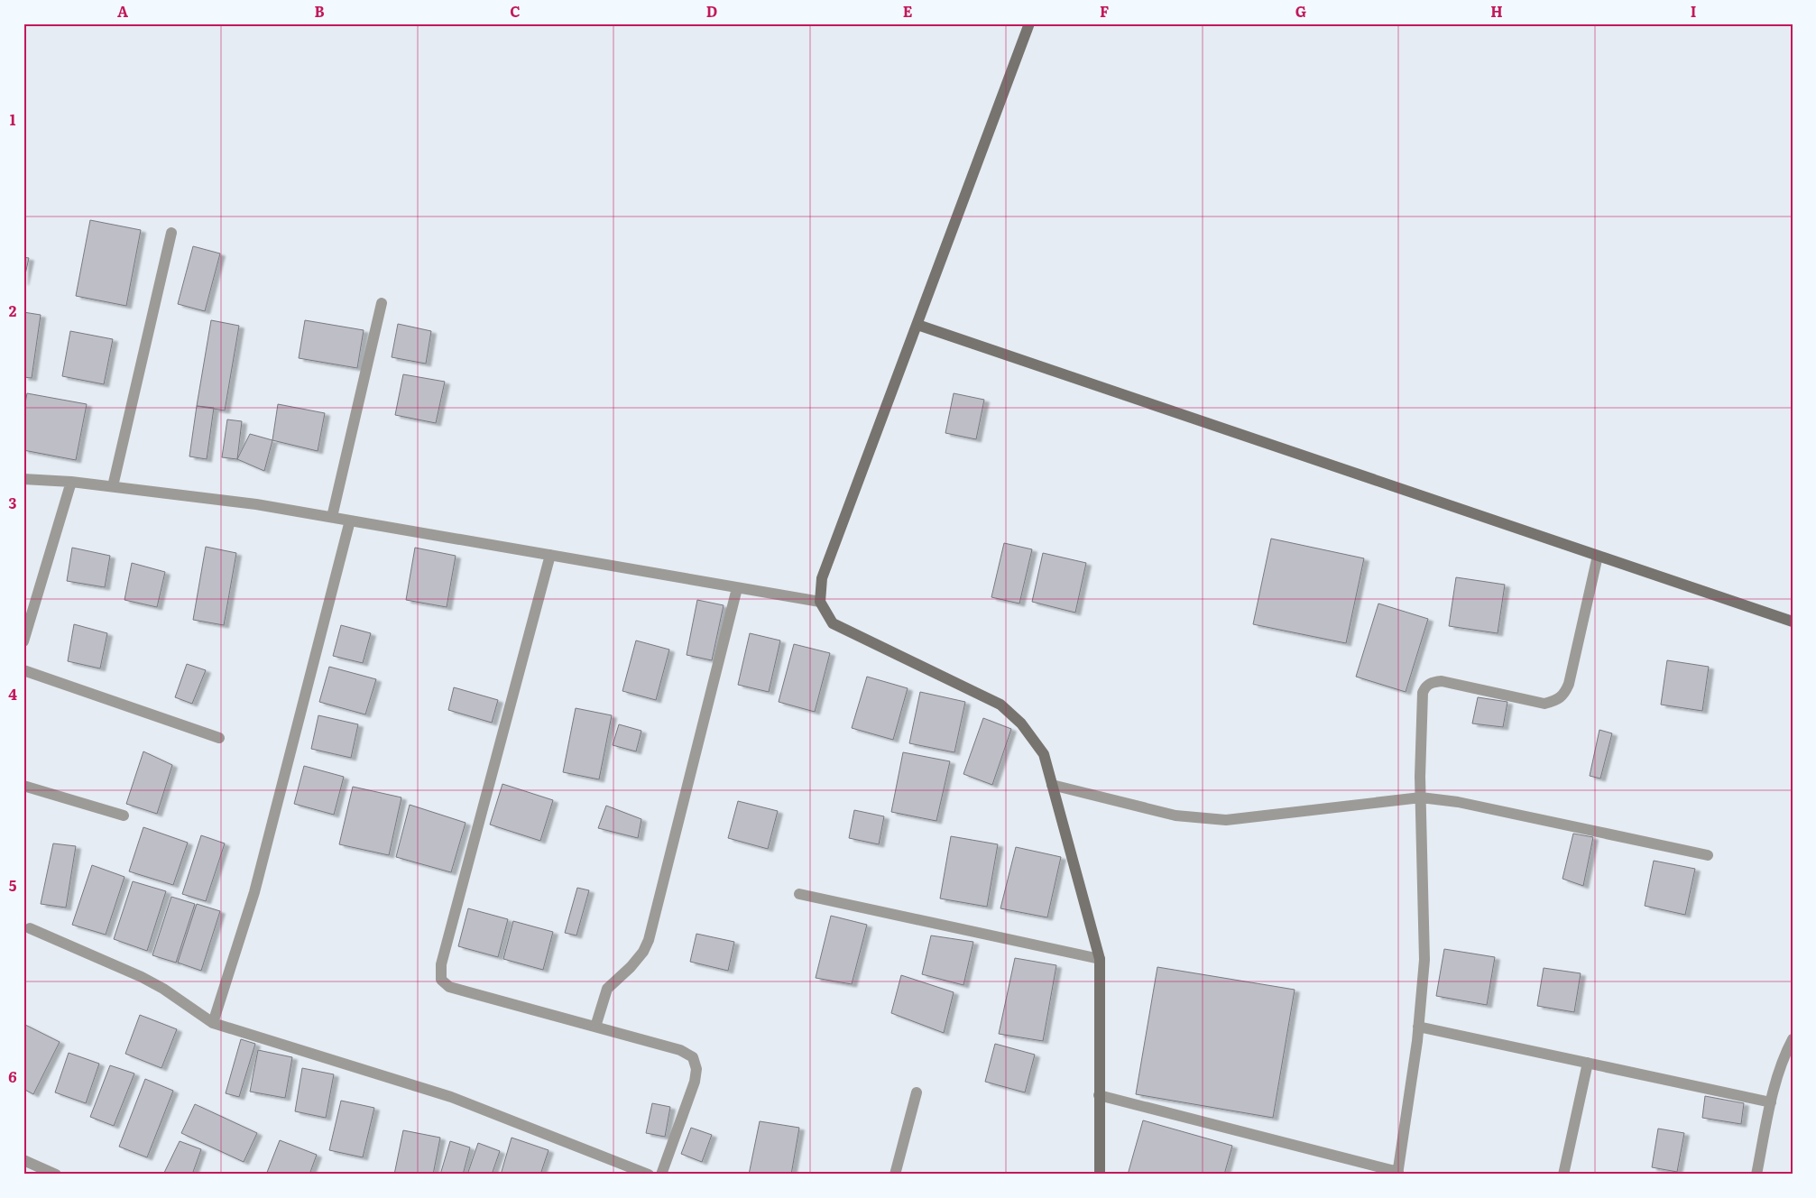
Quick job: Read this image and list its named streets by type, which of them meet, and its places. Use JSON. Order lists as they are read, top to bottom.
{
  "grid": {
    "columns": [
      "A",
      "B",
      "C",
      "D",
      "E",
      "F",
      "G",
      "H",
      "I"
    ],
    "rows": [
      "1",
      "2",
      "3",
      "4",
      "5",
      "6"
    ]
  }
}
